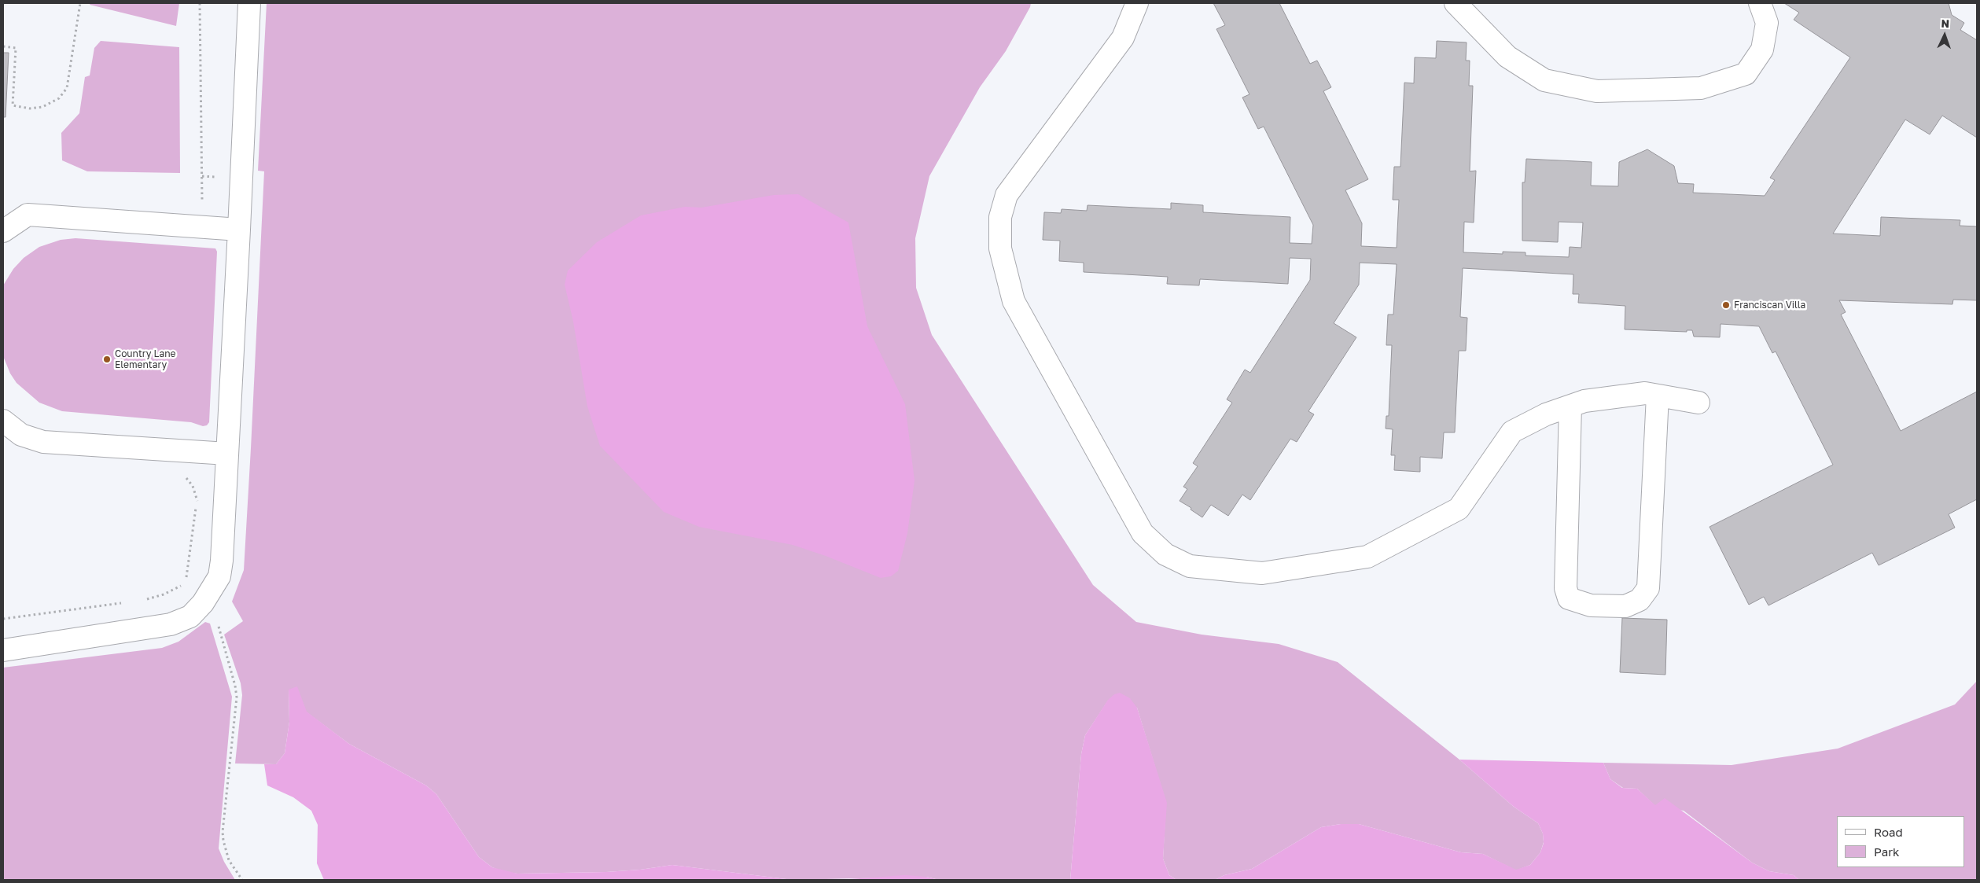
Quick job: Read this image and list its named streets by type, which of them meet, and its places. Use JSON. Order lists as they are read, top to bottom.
{
  "places": ["Franciscan Villa", "Country Lane Elementary"],
  "legend": ["Road", "Park"],
  "north": "top"
}
